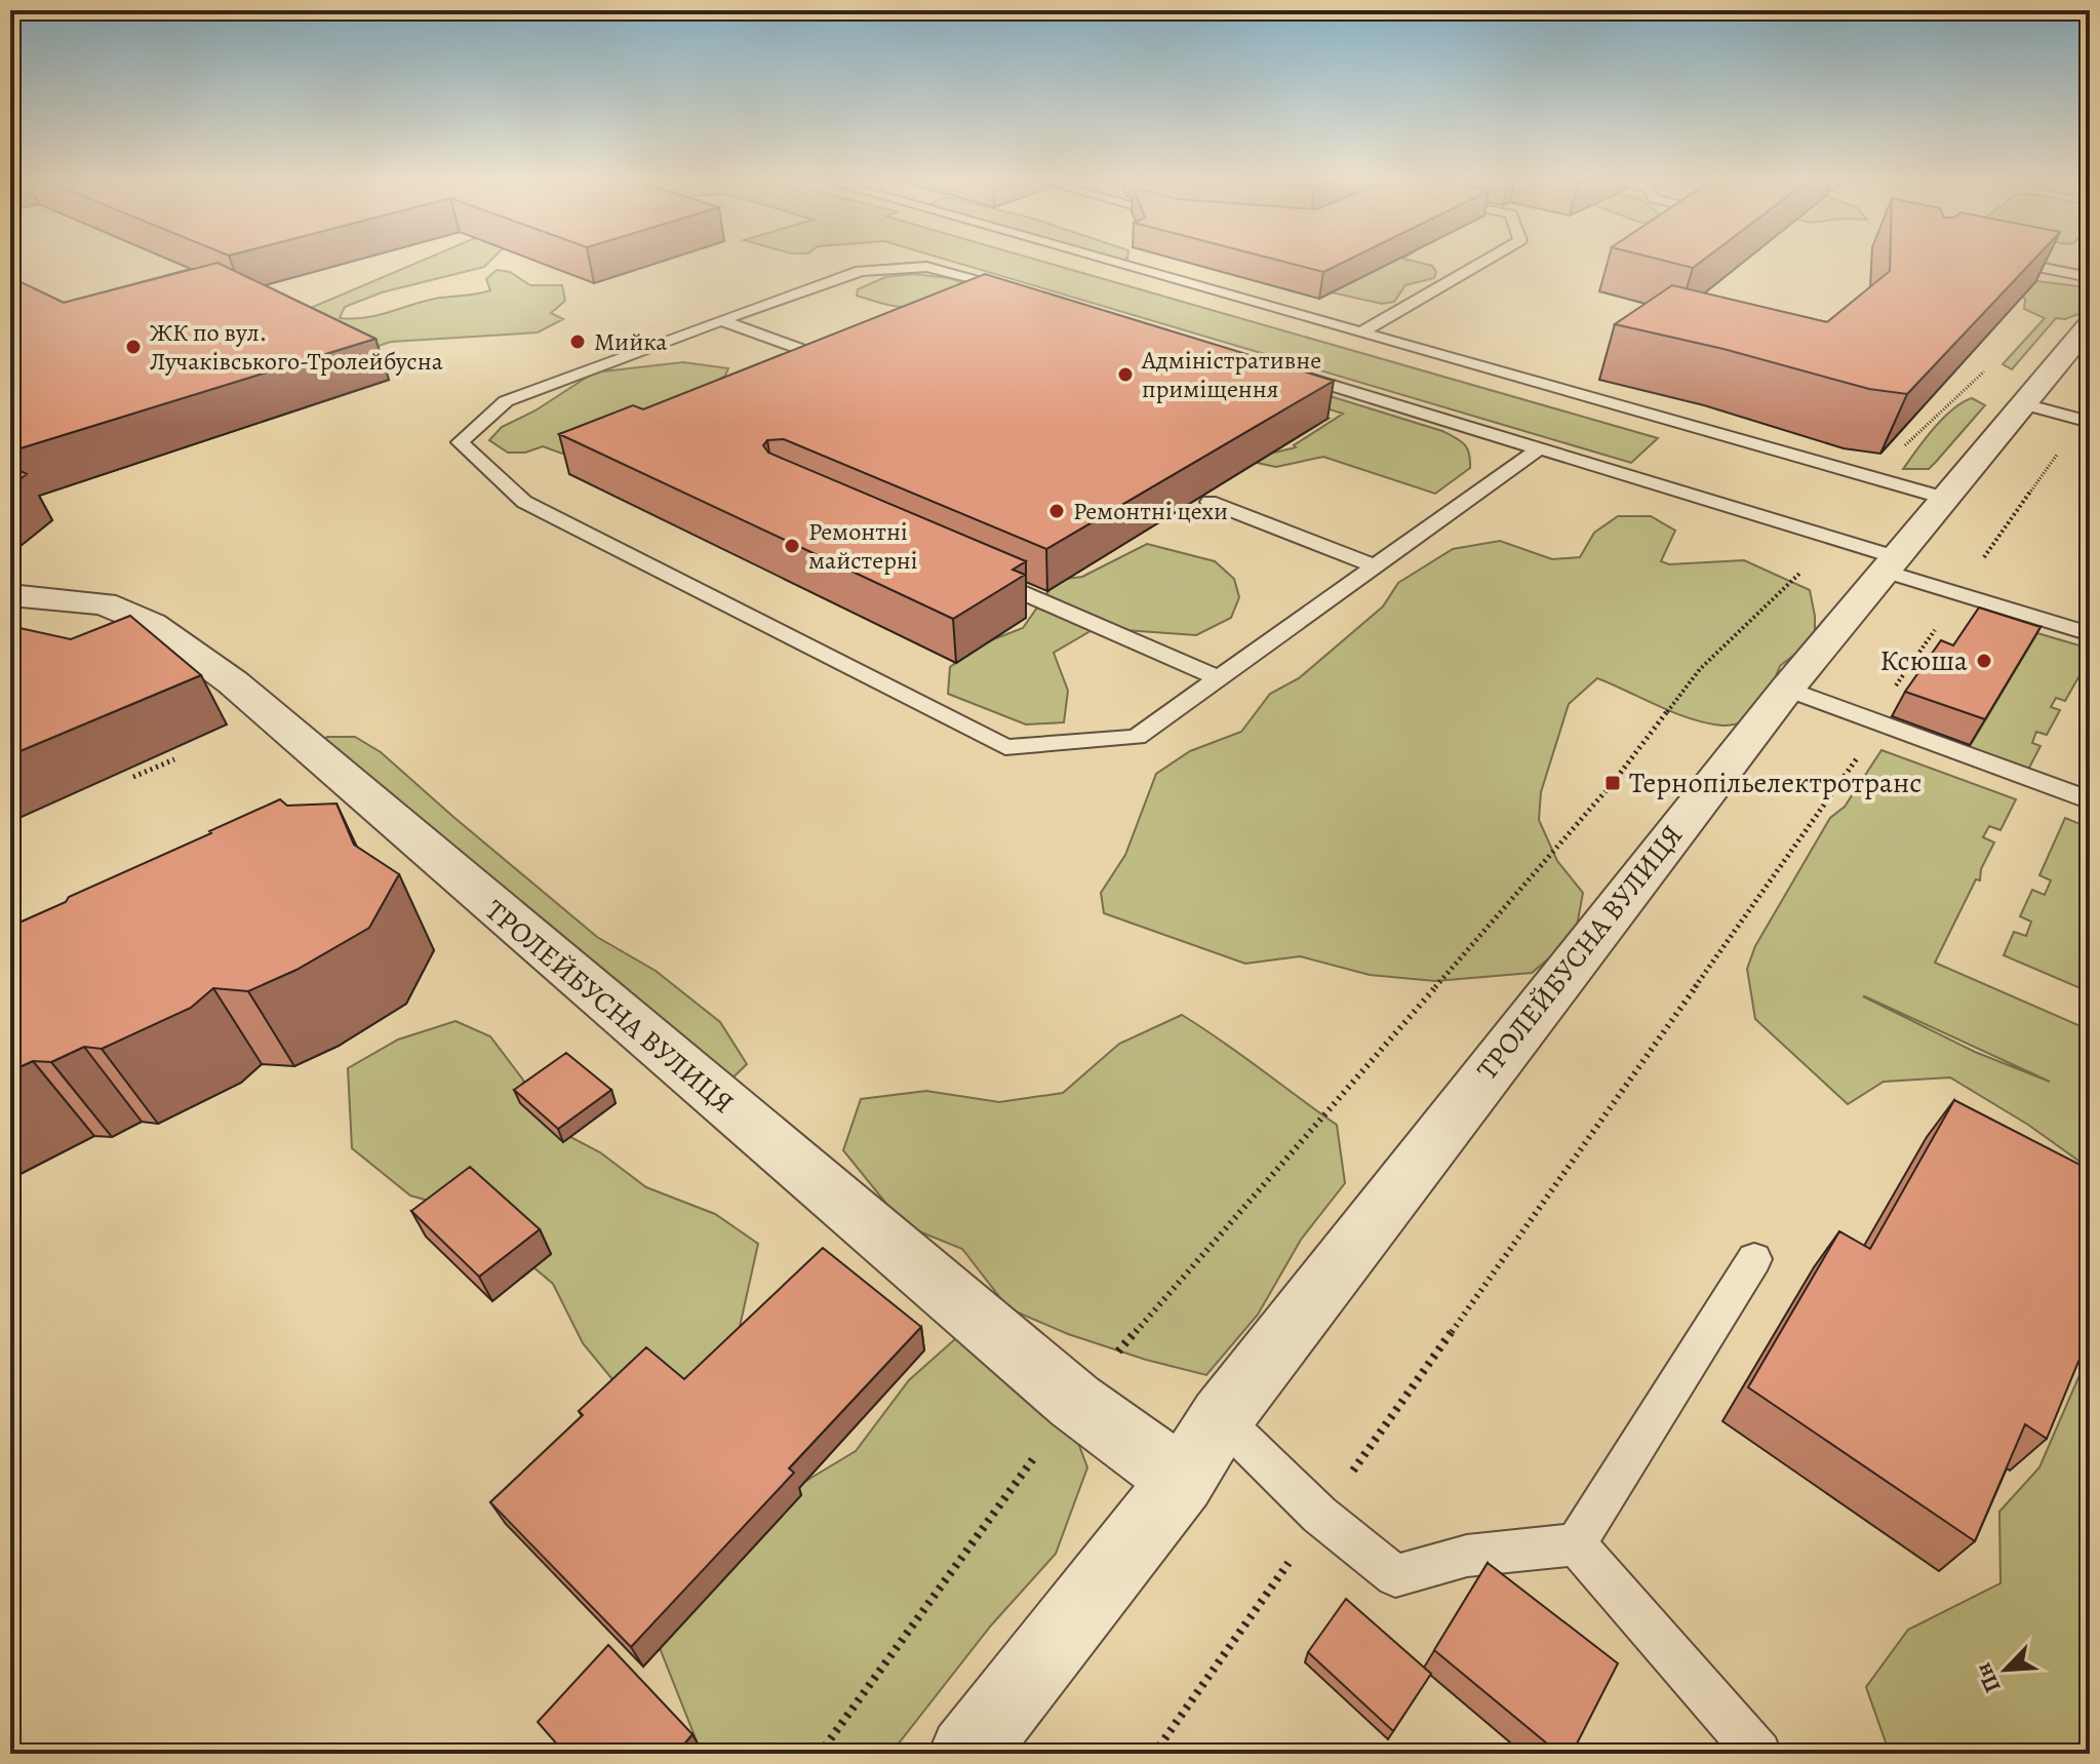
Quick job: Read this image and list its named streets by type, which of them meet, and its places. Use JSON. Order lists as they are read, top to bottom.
{
  "streets": {
    "street": ["ТРОЛЕЙБУСНА ВУЛИЦЯ"]
  },
  "places": {
    "other": [
      "Мийка",
      "ЖК по вул. Лучаківського-Тролейбусна",
      "Адміністративне приміщення",
      "Ремонтні цехи",
      "Ремонтні майстерні",
      "Ксюша"
    ],
    "transit": ["Тернопільелектротранс"]
  },
  "north": "bottom left"
}
